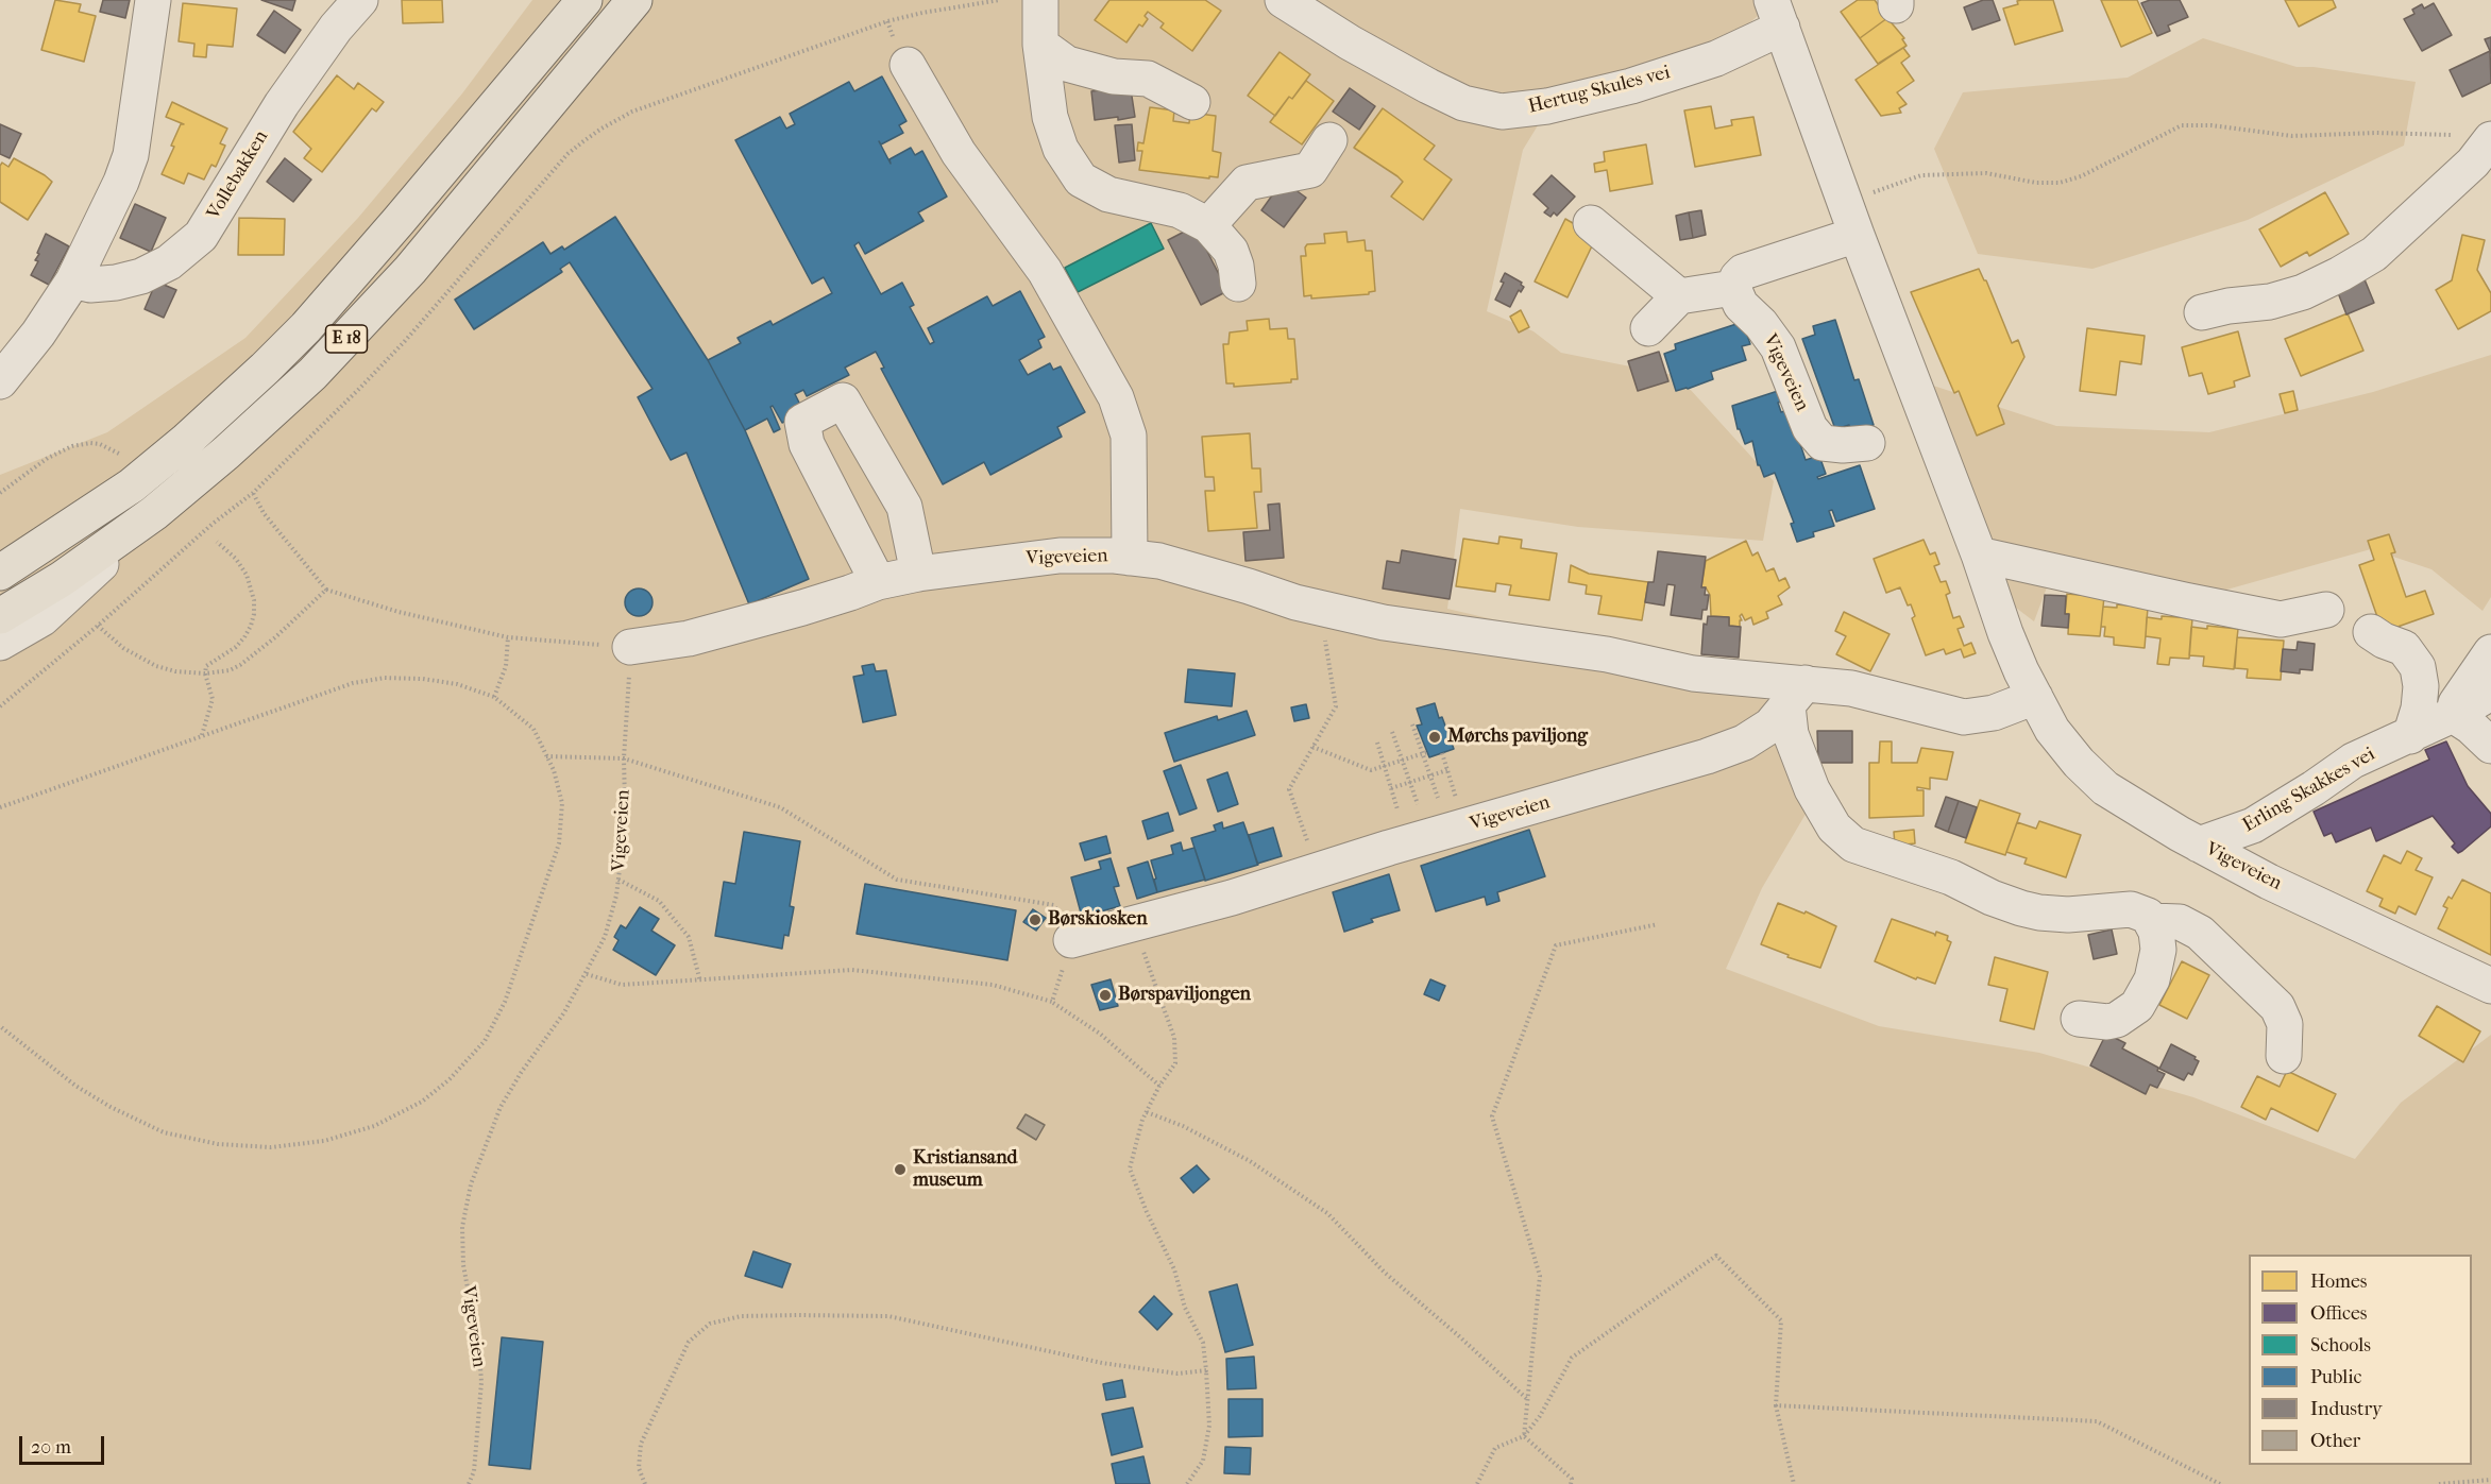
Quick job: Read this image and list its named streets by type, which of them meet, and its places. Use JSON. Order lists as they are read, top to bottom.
{
  "streets": {
    "highway": ["E 18"],
    "street": [
      "Hertug Skules vei",
      "Vollebakken",
      "Vigeveien",
      "Erling Skakkes vei"
    ]
  },
  "crossings": [
    ["Hertug Skules vei", "Vigeveien"],
    ["Vigeveien", "Erling Skakkes vei"]
  ],
  "places": [
    "Mørchs paviljong",
    "Børskiosken",
    "Børspaviljongen",
    "Kristiansand museum"
  ],
  "legend": [
    "Homes",
    "Offices",
    "Schools",
    "Public",
    "Industry",
    "Other"
  ],
  "scale_bar": "20 m"
}
